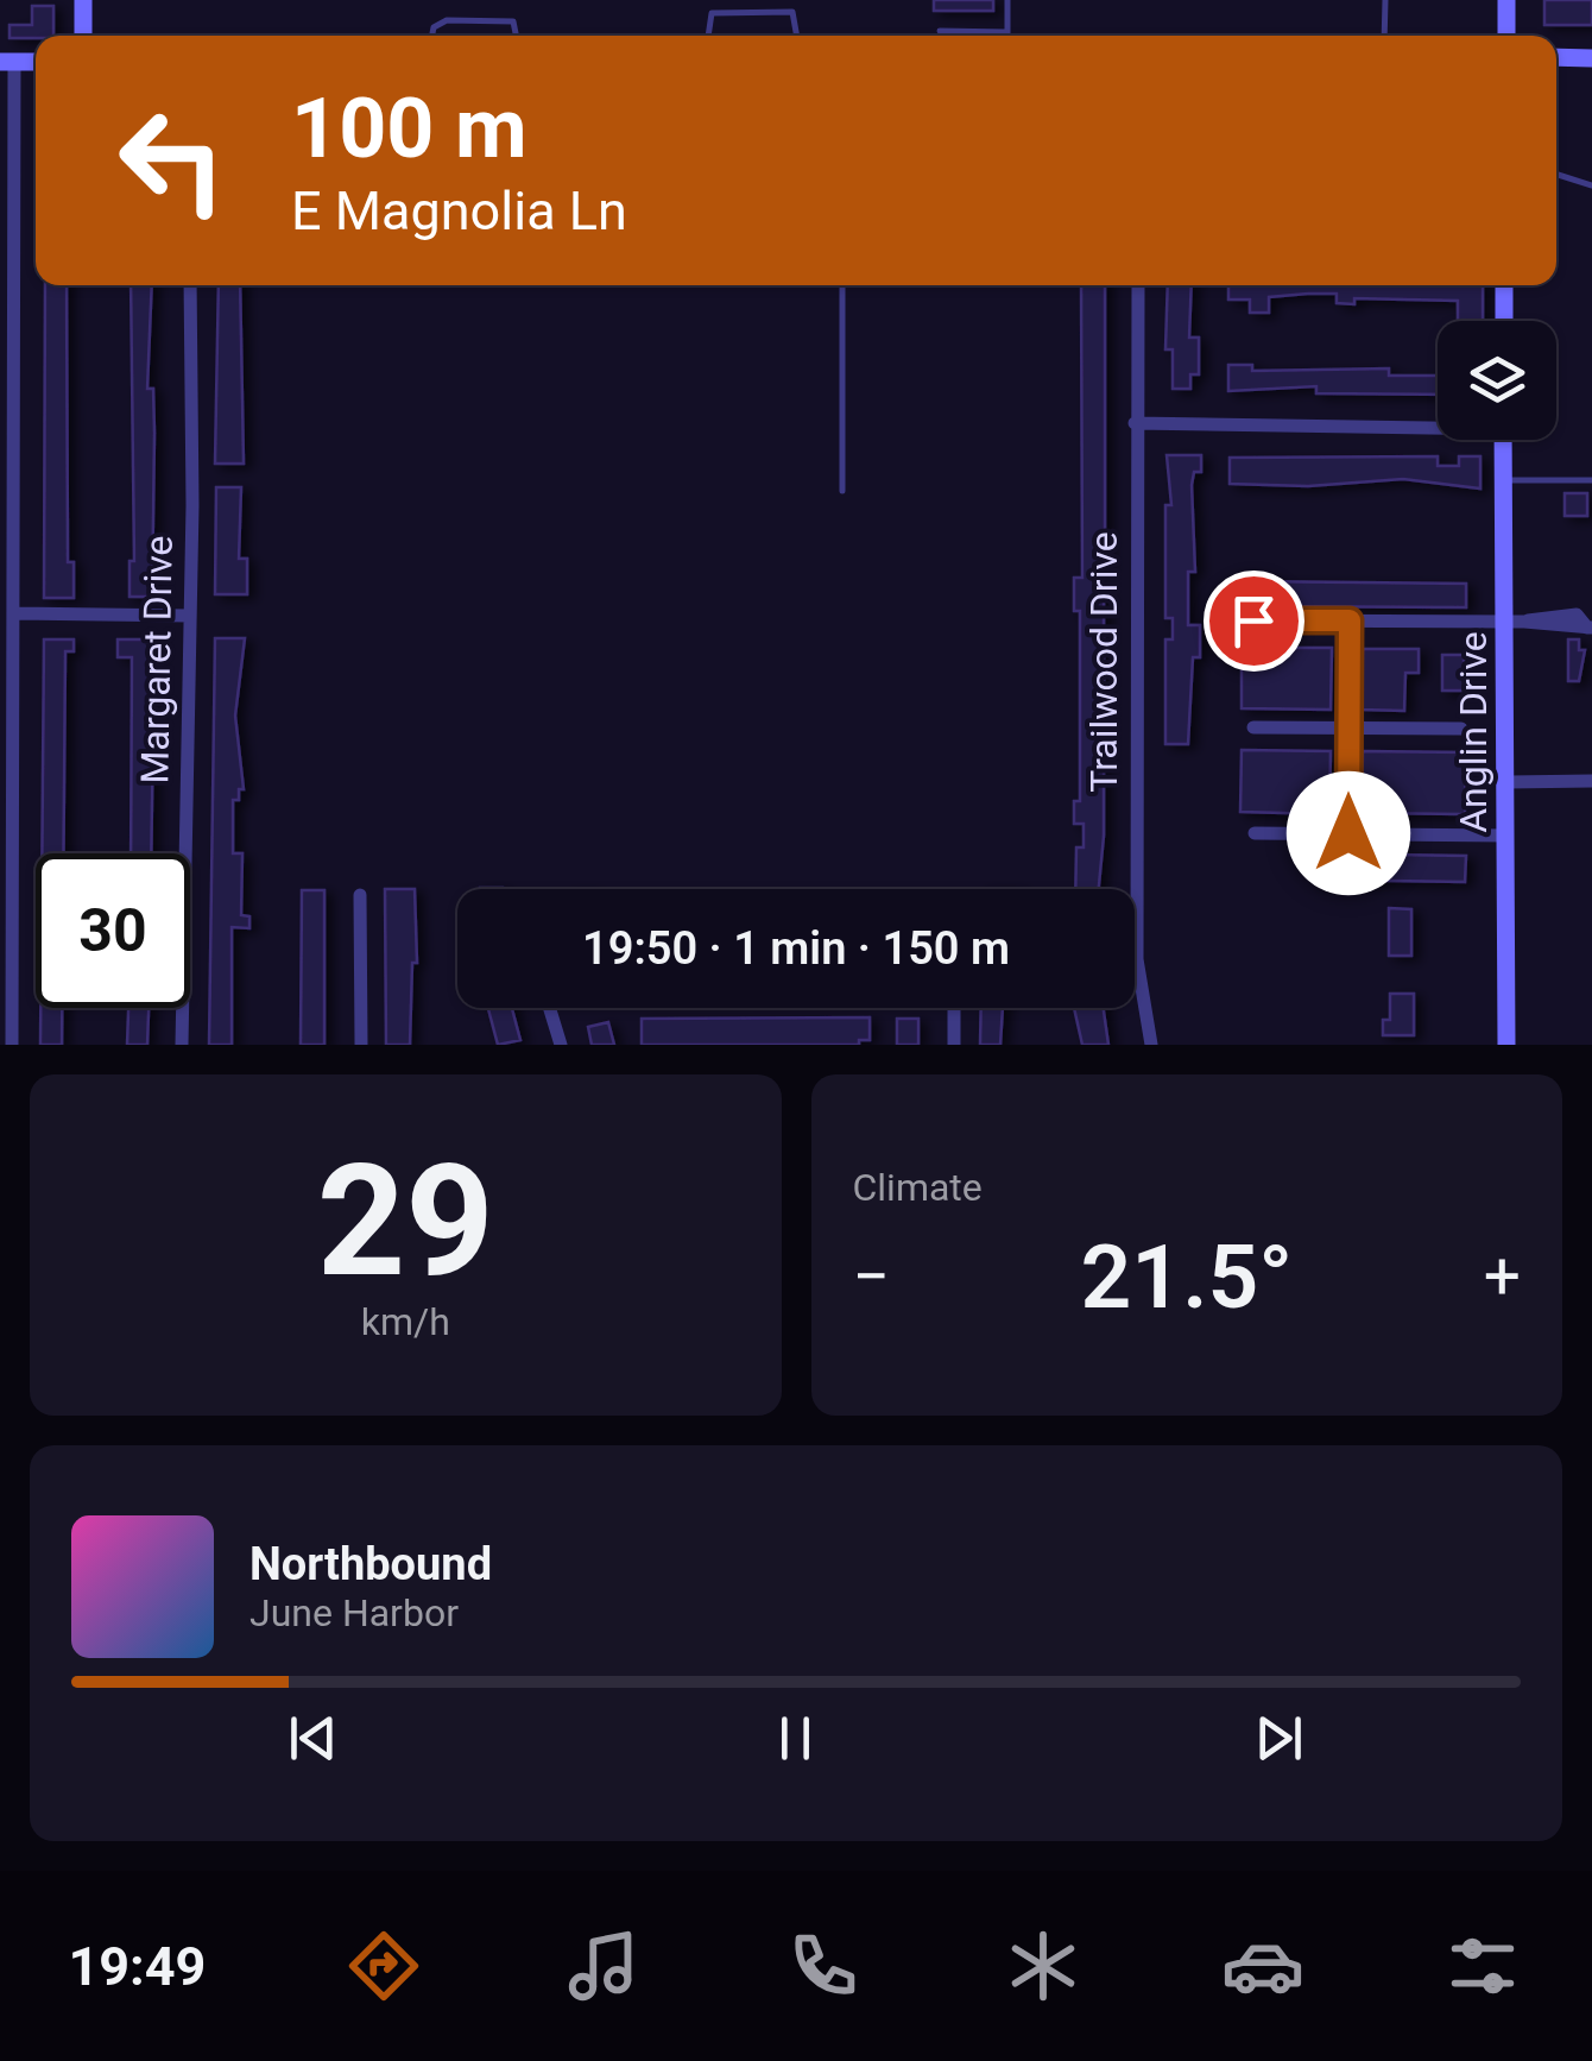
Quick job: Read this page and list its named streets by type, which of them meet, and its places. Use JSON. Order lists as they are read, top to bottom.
{
  "streets": {
    "street": ["Margaret Drive", "Trailwood Drive", "Anglin Drive"]
  },
  "page": {
    "turn": ["100 m", "E Magnolia Ln"],
    "limit": "30",
    "trip": "19:50 · 1 min · 150 m",
    "tile": [
      ["29", "km/h"],
      "Climate"
    ],
    "heat": ["−", "21.5°", "+"],
    "song": ["Northbound", "June Harbor"],
    "tabs": "19:49"
  }
}
